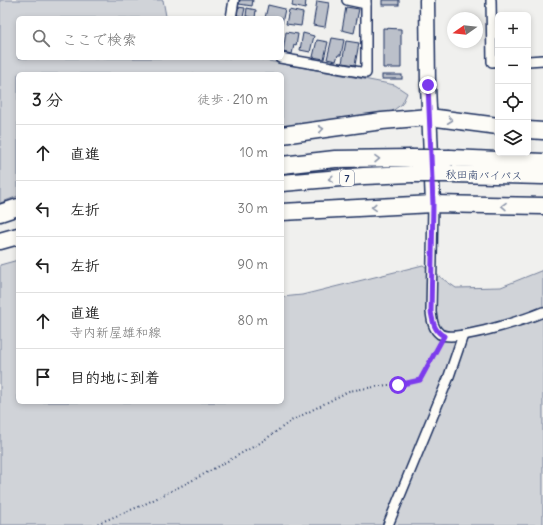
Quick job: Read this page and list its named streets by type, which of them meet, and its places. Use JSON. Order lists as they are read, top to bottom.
{
  "streets": {
    "highway": ["秋田南バイパス", "7"]
  },
  "north": "left",
  "page": {
    "map_buttons": ["+", "−"],
    "search": "ここで検索",
    "heading": ["3 分", "徒歩 · 210 m"],
    "list": [
      ["直進", "10 m"],
      ["左折", "30 m"],
      ["左折", "90 m"],
      ["直進", "寺内新屋雄和線", "80 m"],
      "目的地に到着"
    ]
  }
}
